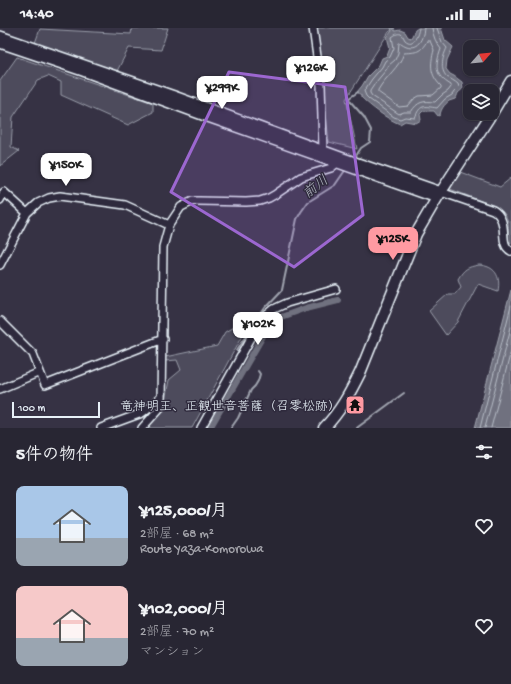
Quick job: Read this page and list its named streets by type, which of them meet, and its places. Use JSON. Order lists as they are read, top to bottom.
{
  "water": ["前川"],
  "places": {
    "temple": ["竜神明王、正観世音菩薩（召零松跡）"]
  },
  "scale_bar": "100 m",
  "north": "top right",
  "page": {
    "status": "14:40",
    "price": [
      "¥126K",
      "¥299K",
      "¥150K",
      "¥125K",
      "¥102K"
    ],
    "scale": "100 m",
    "heading": "5件の物件",
    "list": [
      {
        "name": "¥125,000/月",
        "note": "2部屋 · 68 m² · Route Yaza-Komorowa"
      },
      {
        "name": "¥102,000/月",
        "note": "2部屋 · 70 m² · マンション"
      }
    ]
  }
}
